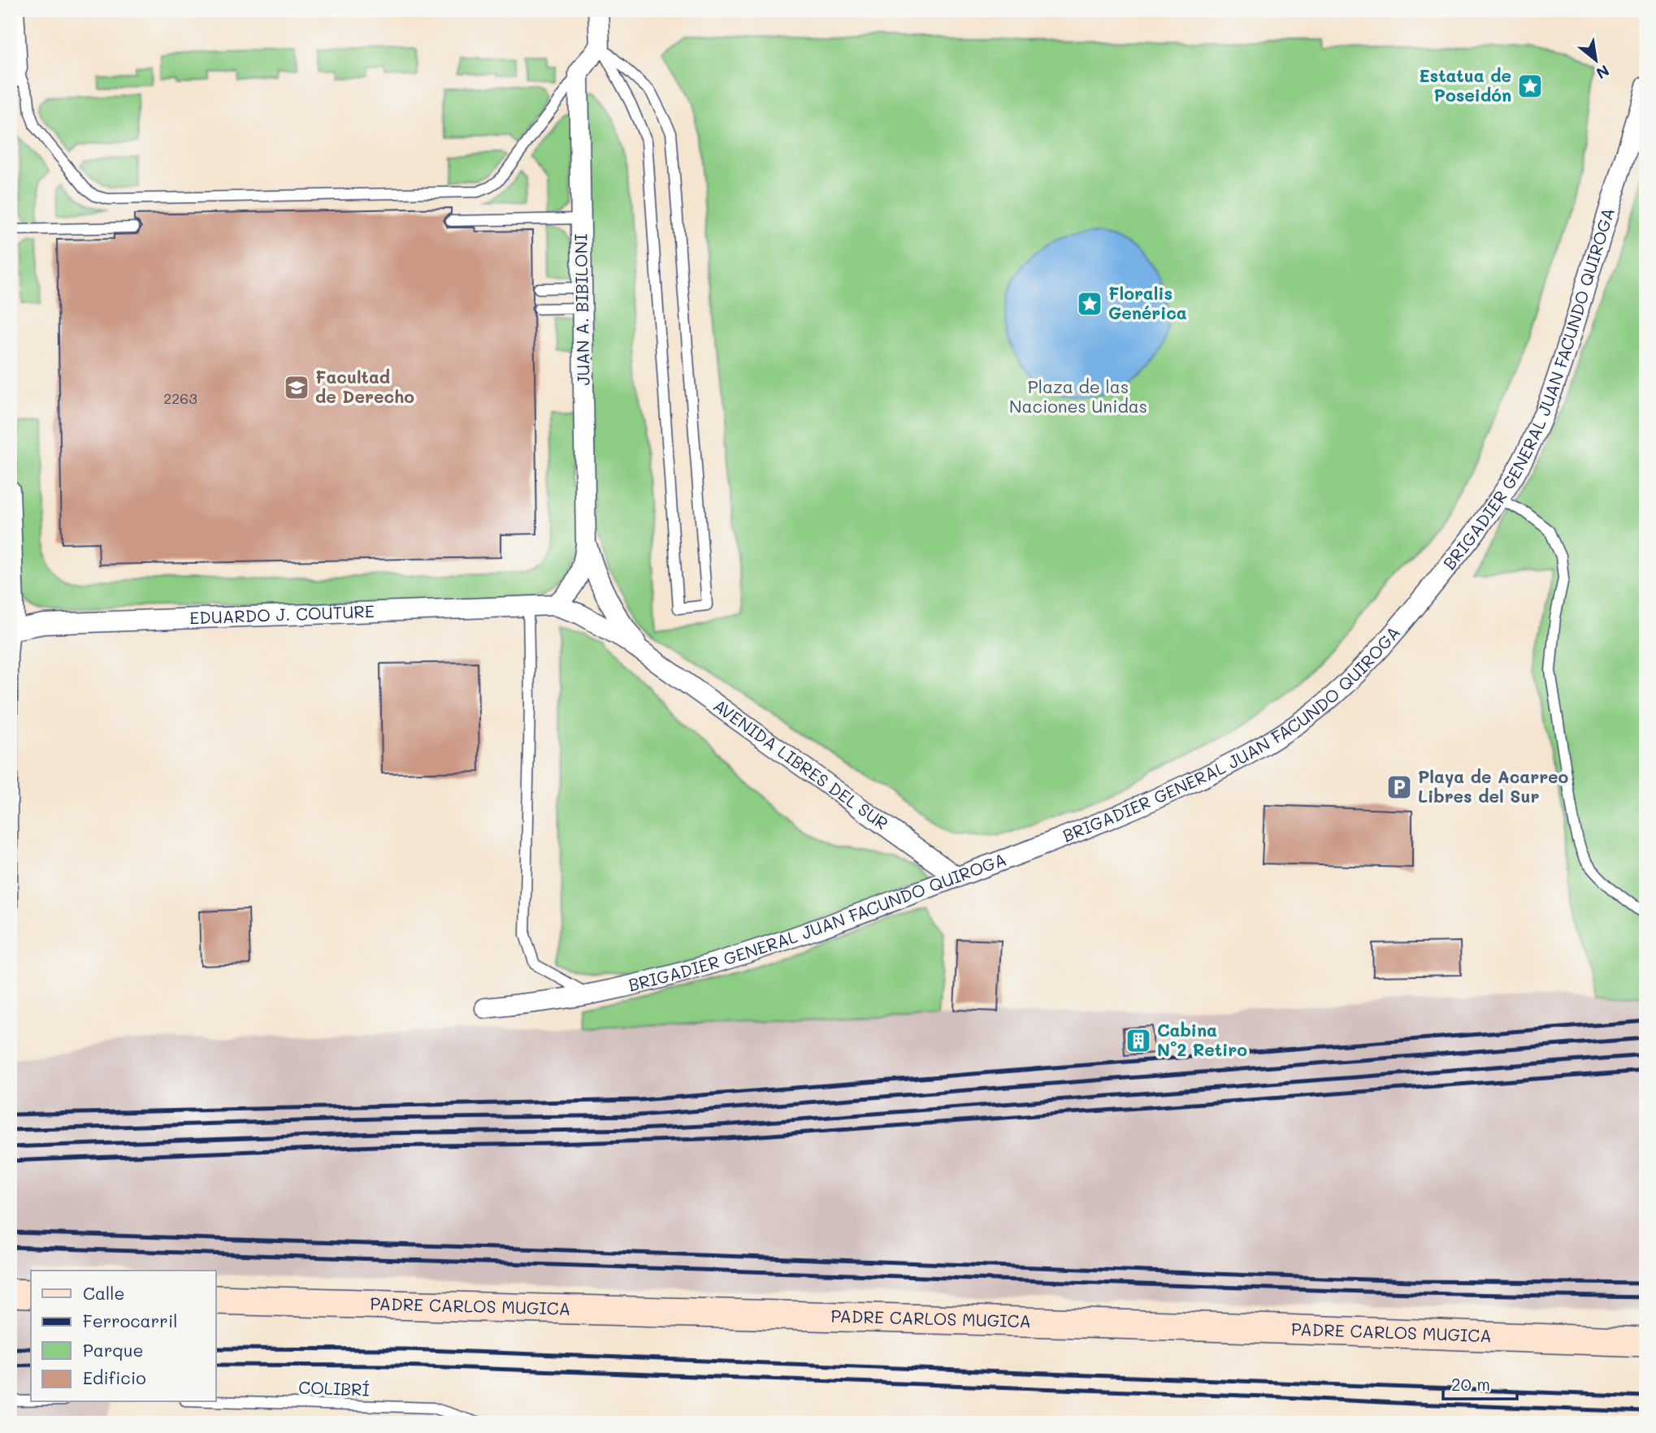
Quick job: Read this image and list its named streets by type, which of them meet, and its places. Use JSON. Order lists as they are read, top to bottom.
{
  "streets": {
    "street": [
      "JUAN A. BIBILONI",
      "BRIGADIER GENERAL JUAN FACUNDO QUIROGA",
      "EDUARDO J. COUTURE",
      "AVENIDA LIBRES DEL SUR",
      "PADRE CARLOS MUGICA"
    ],
    "lane": ["COLIBRÍ"]
  },
  "crossings": [
    ["JUAN A. BIBILONI", "EDUARDO J. COUTURE"],
    ["JUAN A. BIBILONI", "AVENIDA LIBRES DEL SUR"],
    ["BRIGADIER GENERAL JUAN FACUNDO QUIROGA", "AVENIDA LIBRES DEL SUR"],
    ["EDUARDO J. COUTURE", "AVENIDA LIBRES DEL SUR"]
  ],
  "parks": ["Plaza de las Naciones Unidas"],
  "places": {
    "place": ["Estatua de Poseidón", "Floralis Genérica"],
    "school or university": ["Facultad de Derecho"],
    "parking": ["Playa de Acarreo Libres del Sur"],
    "building": ["Cabina N°2 Retiro"]
  },
  "house_numbers": ["2263"],
  "legend": [
    "Calle",
    "Ferrocarril",
    "Parque",
    "Edificio"
  ],
  "scale_bar": "20 m",
  "north": "bottom right"
}
